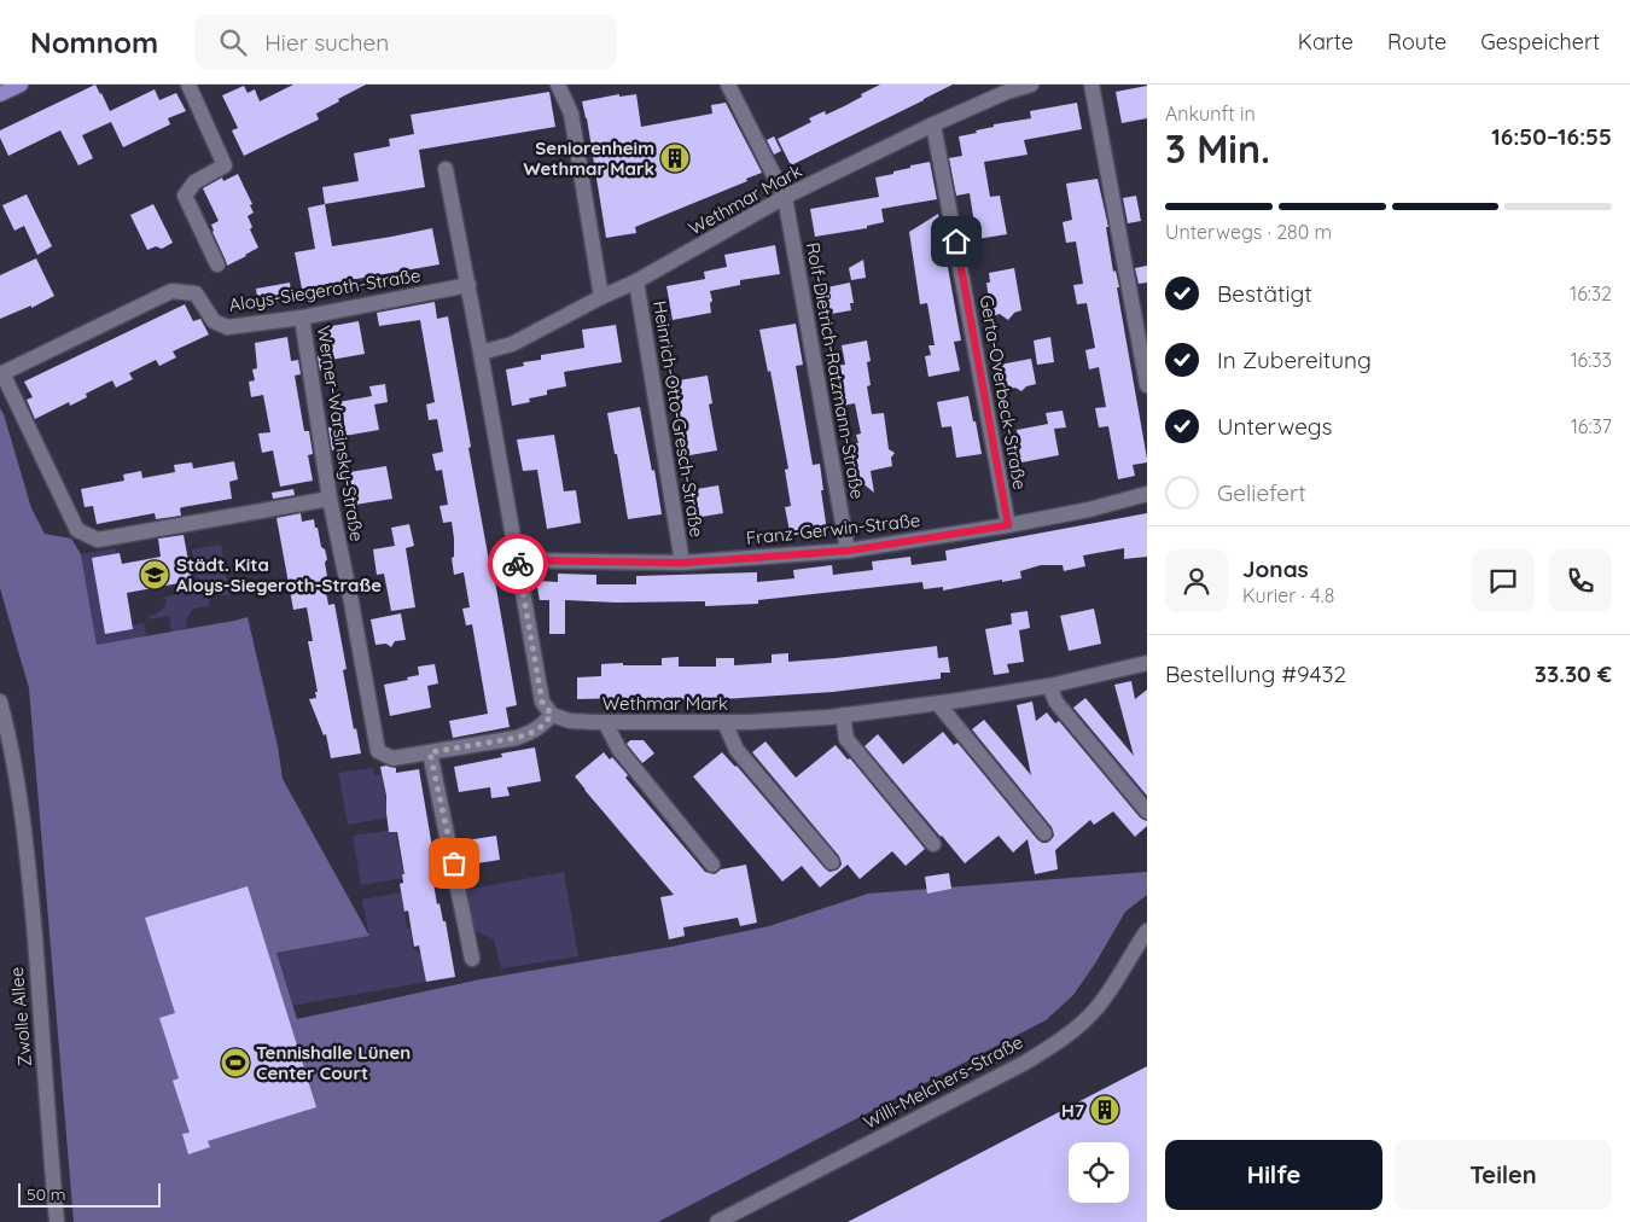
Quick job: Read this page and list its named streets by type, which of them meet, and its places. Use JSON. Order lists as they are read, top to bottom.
{
  "streets": {
    "street": [
      "Wethmar Mark",
      "Aloys-Siegeroth-Straße",
      "Rolf-Dietrich-Ratzmann-Straße",
      "Gerta-Overbeck-Straße",
      "Heinrich-Otto-Gresch-Straße",
      "Werner-Warsinsky-Straße",
      "Franz-Gerwin-Straße",
      "Zwolle Allee",
      "Willi-Melchers-Straße"
    ]
  },
  "crossings": [
    ["Wethmar Mark", "Rolf-Dietrich-Ratzmann-Straße"],
    ["Wethmar Mark", "Gerta-Overbeck-Straße"],
    ["Wethmar Mark", "Heinrich-Otto-Gresch-Straße"],
    ["Wethmar Mark", "Werner-Warsinsky-Straße"],
    ["Aloys-Siegeroth-Straße", "Werner-Warsinsky-Straße"],
    ["Rolf-Dietrich-Ratzmann-Straße", "Franz-Gerwin-Straße"],
    ["Gerta-Overbeck-Straße", "Franz-Gerwin-Straße"],
    ["Heinrich-Otto-Gresch-Straße", "Franz-Gerwin-Straße"]
  ],
  "places": {
    "building": ["Seniorenheim Wethmar Mark", "H7"],
    "school or university": ["Städt. Kita Aloys-Siegeroth-Straße"],
    "sports": ["Tennishalle Lünen Center Court"]
  },
  "scale_bar": "50 m",
  "page": {
    "header": "Nomnom",
    "search": "Hier suchen",
    "nav": ["Karte", "Route", "Gespeichert"],
    "heading": ["3 Min.", "Ankunft in", "16:50–16:55"],
    "panel": [
      "Jonas",
      "Kurier · 4.8",
      "Bestellung #9432",
      "33.30 €"
    ],
    "bar": "Unterwegs · 280 m",
    "list": [
      ["Bestätigt", "16:32"],
      ["In Zubereitung", "16:33"],
      ["Unterwegs", "16:37"],
      "Geliefert"
    ],
    "buttons": ["Hilfe", "Teilen"],
    "scale": "50 m"
  }
}
